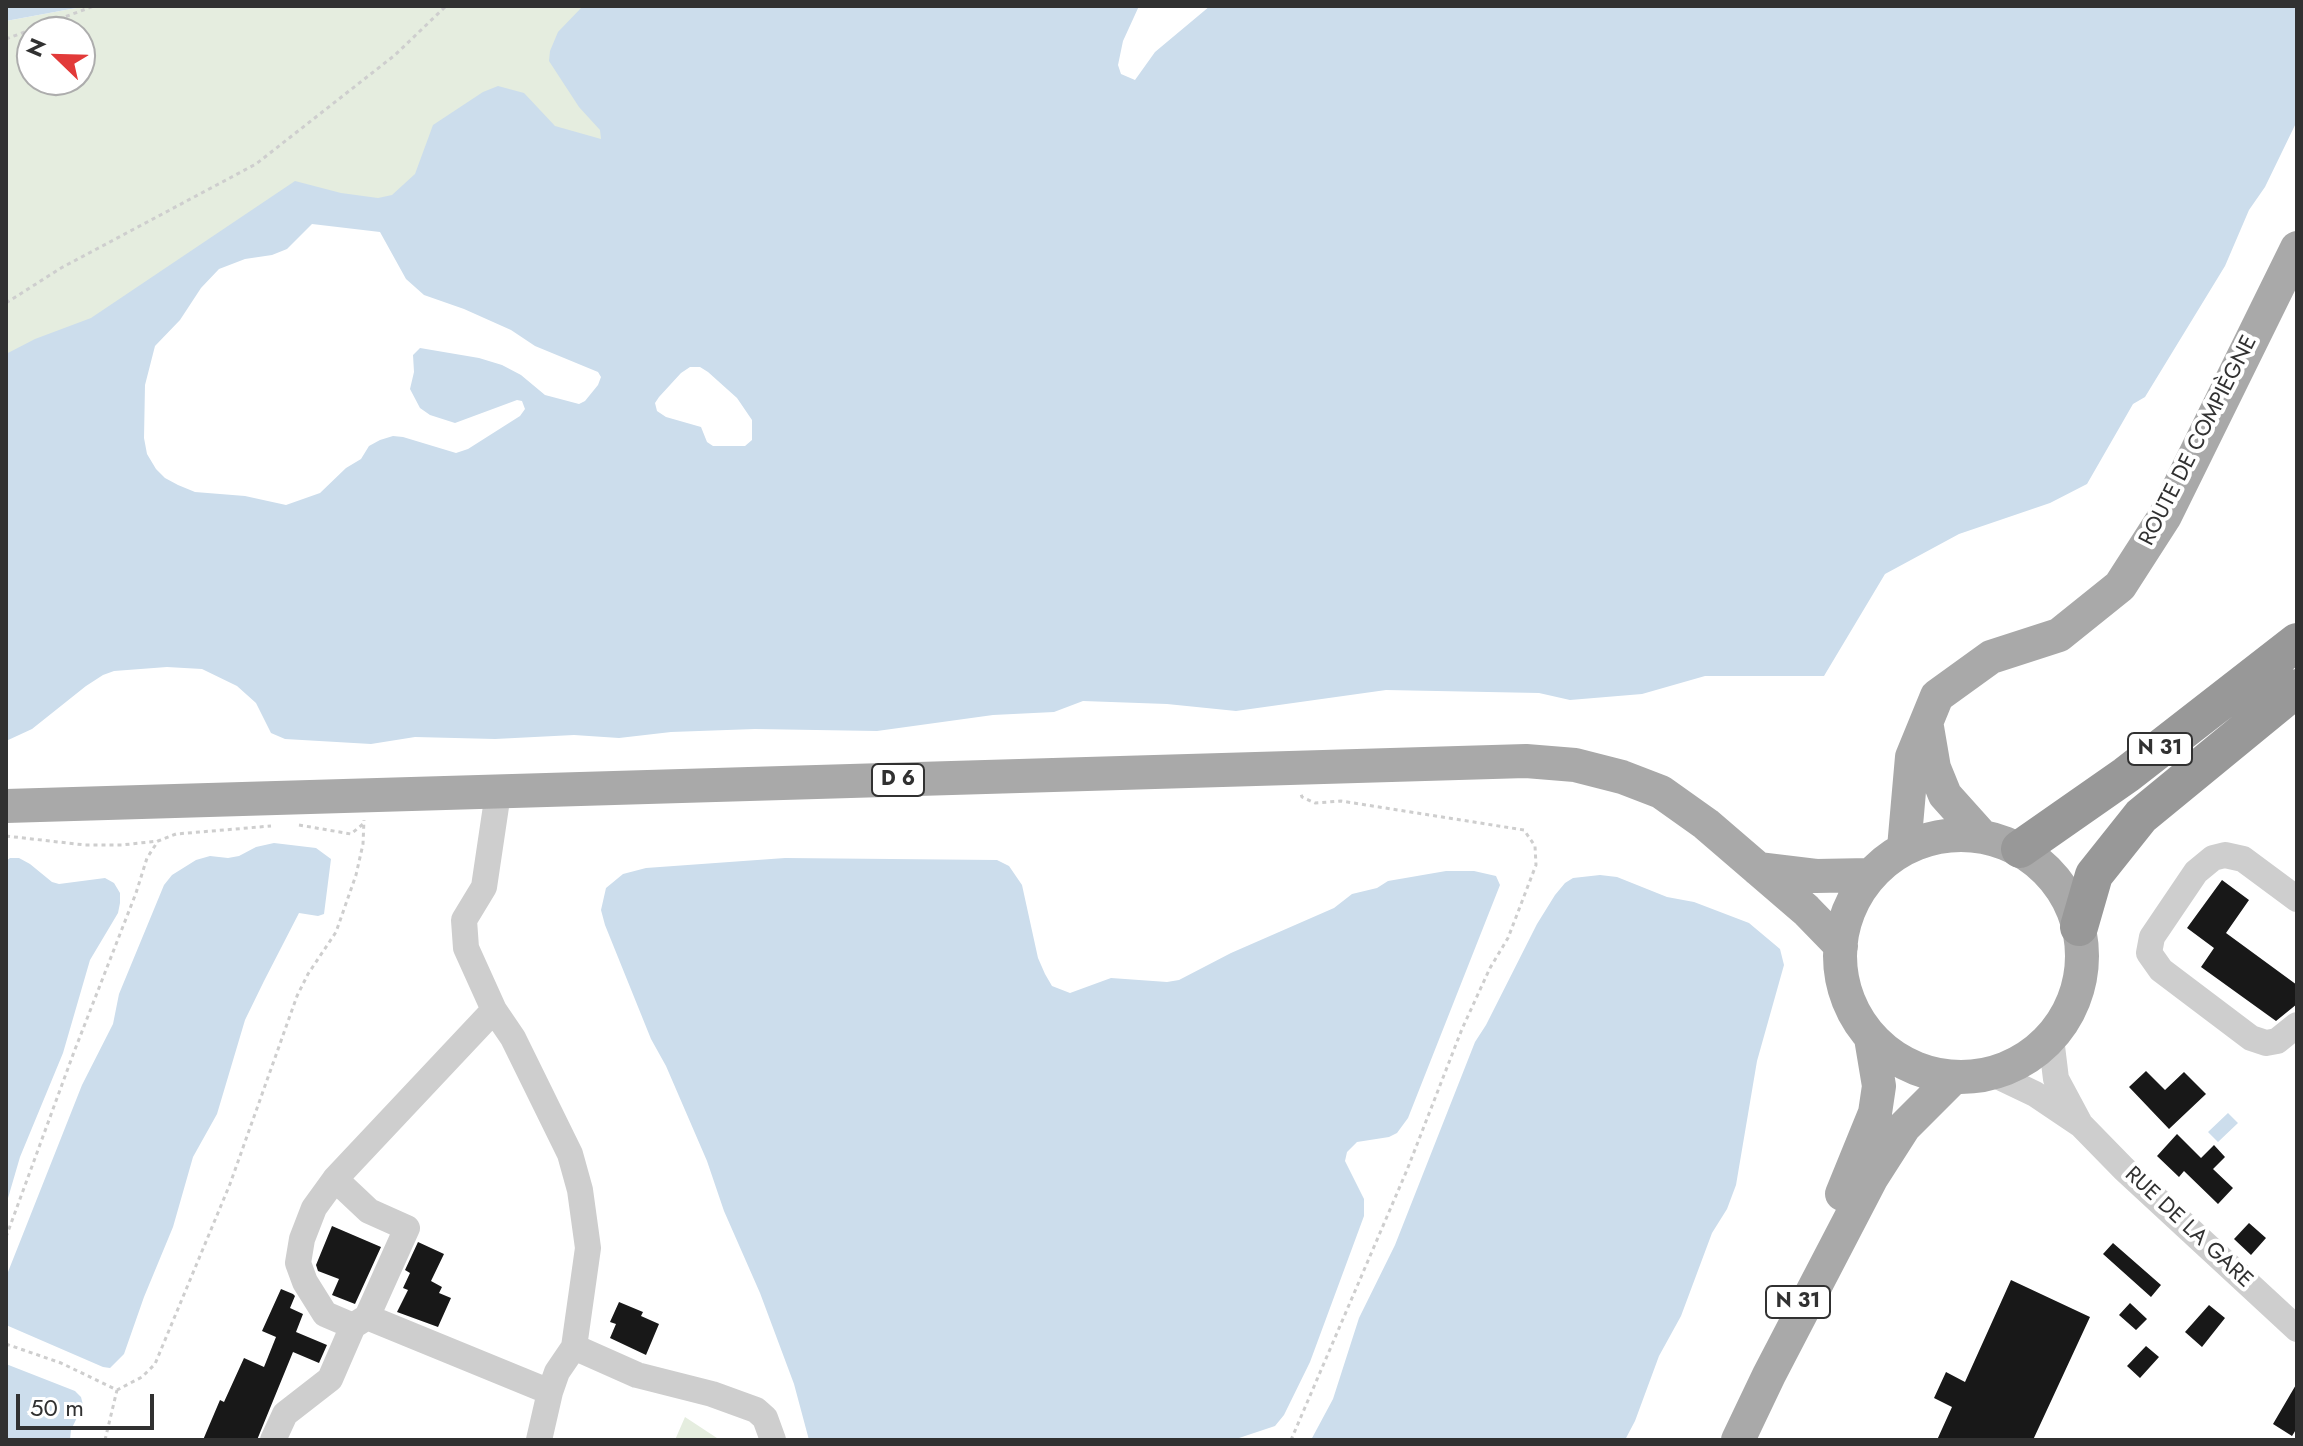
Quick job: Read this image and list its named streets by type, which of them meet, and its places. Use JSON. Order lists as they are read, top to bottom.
{
  "streets": {
    "highway": ["N 31"],
    "main road": ["ROUTE DE COMPIÈGNE", "D 6"],
    "street": ["RUE DE LA GARE"]
  },
  "crossings": [
    ["ROUTE DE COMPIÈGNE", "N 31"],
    ["ROUTE DE COMPIÈGNE", "D 6"],
    ["ROUTE DE COMPIÈGNE", "RUE DE LA GARE"],
    ["N 31", "D 6"],
    ["N 31", "RUE DE LA GARE"],
    ["D 6", "RUE DE LA GARE"]
  ],
  "scale_bar": "50 m",
  "north": "top left"
}
